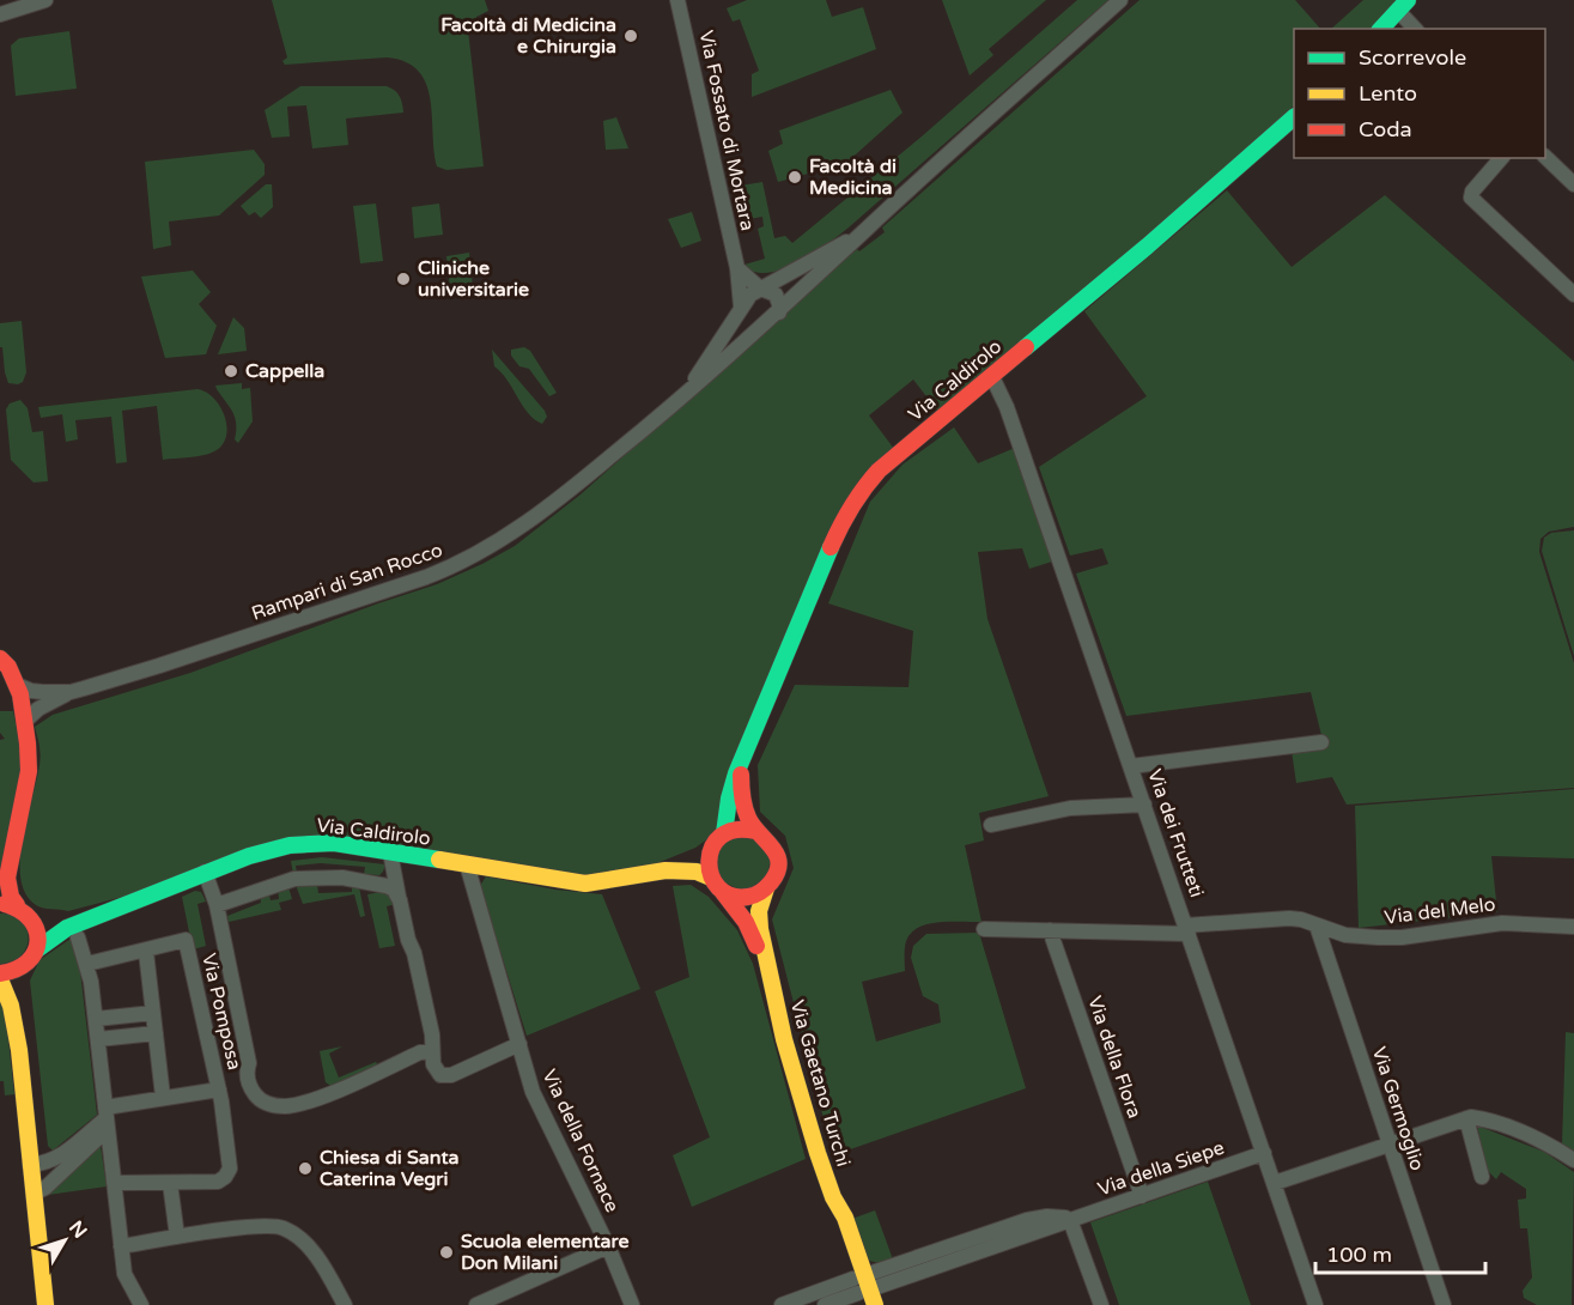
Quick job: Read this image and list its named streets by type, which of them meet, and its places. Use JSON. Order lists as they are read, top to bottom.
{
  "streets": {
    "main road": ["Via Caldirolo", "Via Gaetano Turchi"],
    "street": [
      "Via Fossato di Mortara",
      "Rampari di San Rocco",
      "Via dei Frutteti",
      "Via del Melo",
      "Via Pomposa",
      "Via della Flora",
      "Via Germoglio",
      "Via della Fornace",
      "Via della Siepe"
    ]
  },
  "crossings": [
    ["Via Fossato di Mortara", "Rampari di San Rocco"],
    ["Via Caldirolo", "Via dei Frutteti"],
    ["Via Caldirolo", "Via Gaetano Turchi"],
    ["Via Caldirolo", "Via della Fornace"],
    ["Via dei Frutteti", "Via del Melo"],
    ["Via dei Frutteti", "Via della Siepe"],
    ["Via del Melo", "Via della Flora"],
    ["Via del Melo", "Via Germoglio"],
    ["Via della Flora", "Via della Siepe"],
    ["Via Gaetano Turchi", "Via della Siepe"]
  ],
  "places": [
    "Facoltà di Medicina e Chirurgia",
    "Facoltà di Medicina",
    "Cliniche universitarie",
    "Cappella",
    "Chiesa di Santa Caterina Vegri",
    "Scuola elementare Don Milani"
  ],
  "legend": ["Scorrevole", "Lento", "Coda"],
  "scale_bar": "100 m",
  "north": "top right"
}
